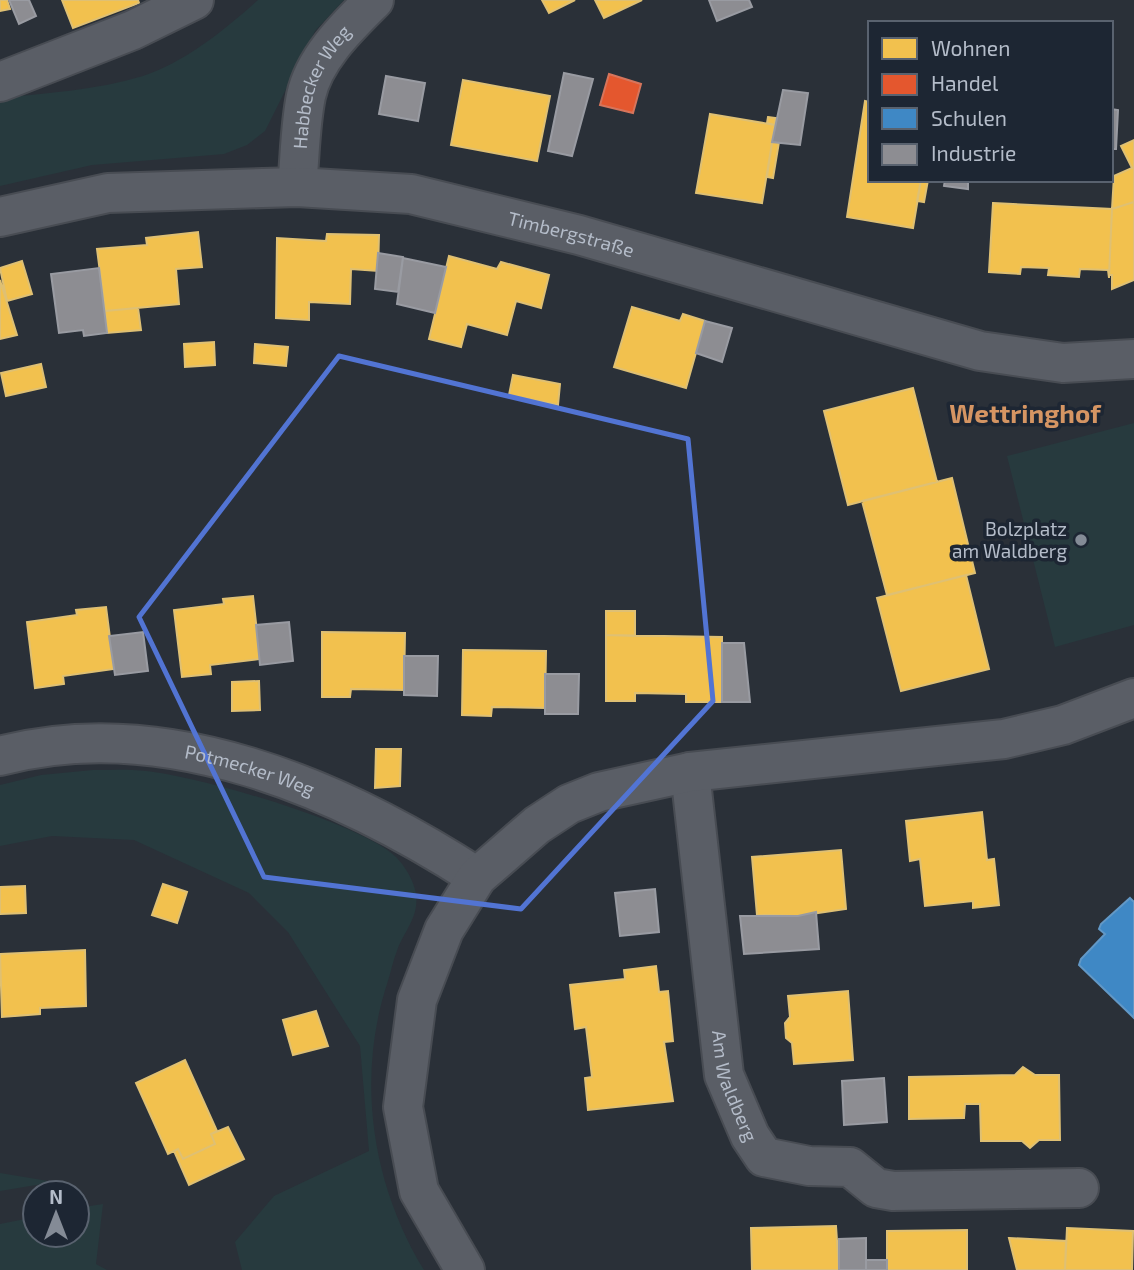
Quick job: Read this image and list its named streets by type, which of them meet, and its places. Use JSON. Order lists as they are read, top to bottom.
{
  "streets": {
    "street": [
      "Habbecker Weg",
      "Timbergstraße",
      "Potmecker Weg",
      "Am Waldberg"
    ]
  },
  "crossings": [
    ["Habbecker Weg", "Timbergstraße"]
  ],
  "districts": ["Wettringhof"],
  "places": ["Bolzplatz am Waldberg"],
  "legend": [
    "Wohnen",
    "Handel",
    "Schulen",
    "Industrie"
  ],
  "north": "top"
}
